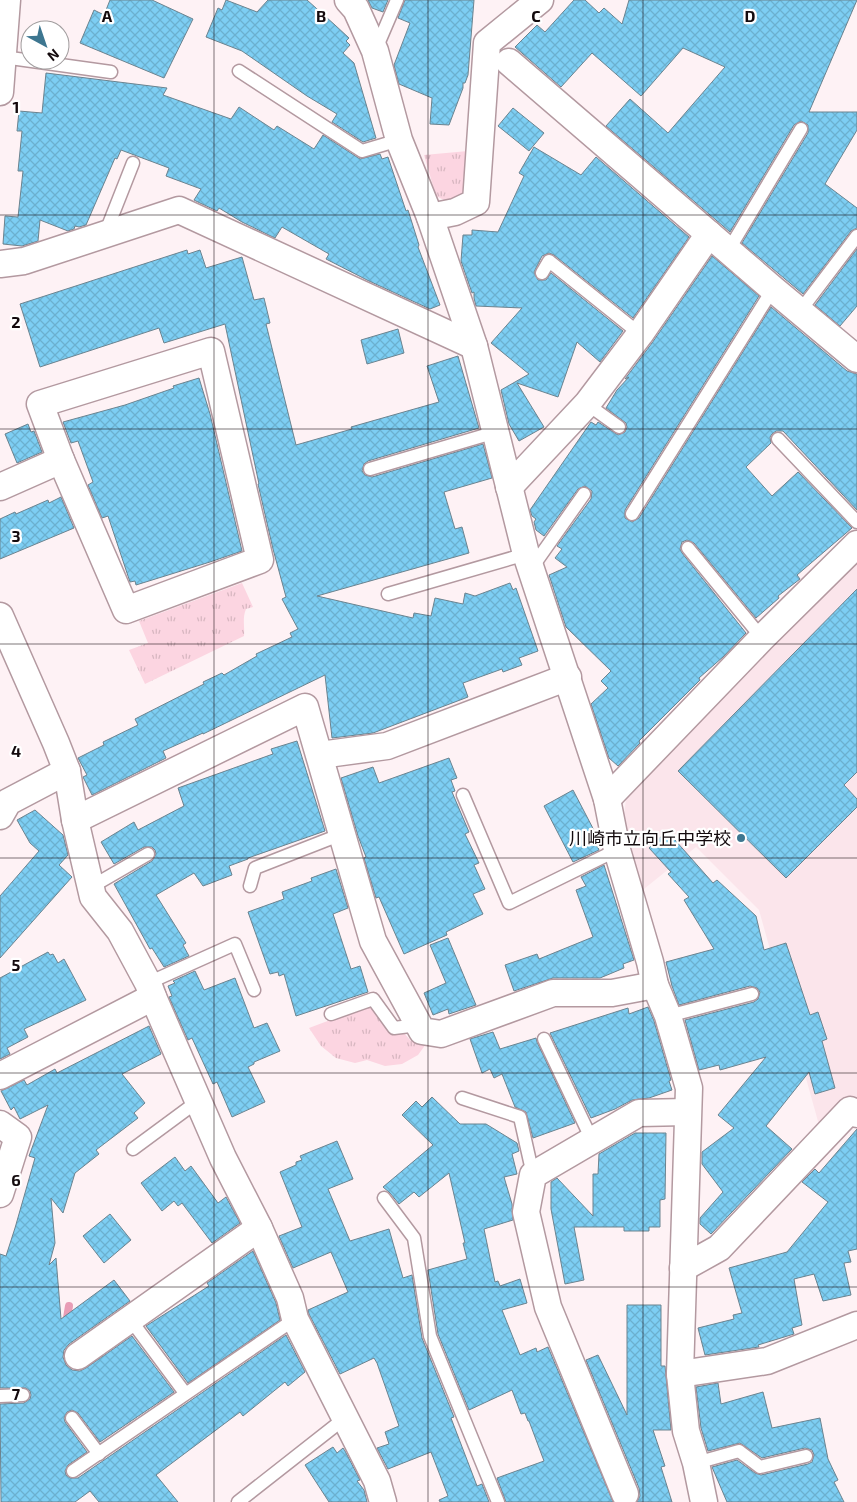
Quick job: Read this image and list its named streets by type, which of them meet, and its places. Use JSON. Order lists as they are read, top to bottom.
{
  "places": ["川崎市立向丘中学校"],
  "north": "bottom right",
  "grid": {
    "columns": [
      "A",
      "B",
      "C",
      "D"
    ],
    "rows": [
      "1",
      "2",
      "3",
      "4",
      "5",
      "6",
      "7"
    ]
  }
}
